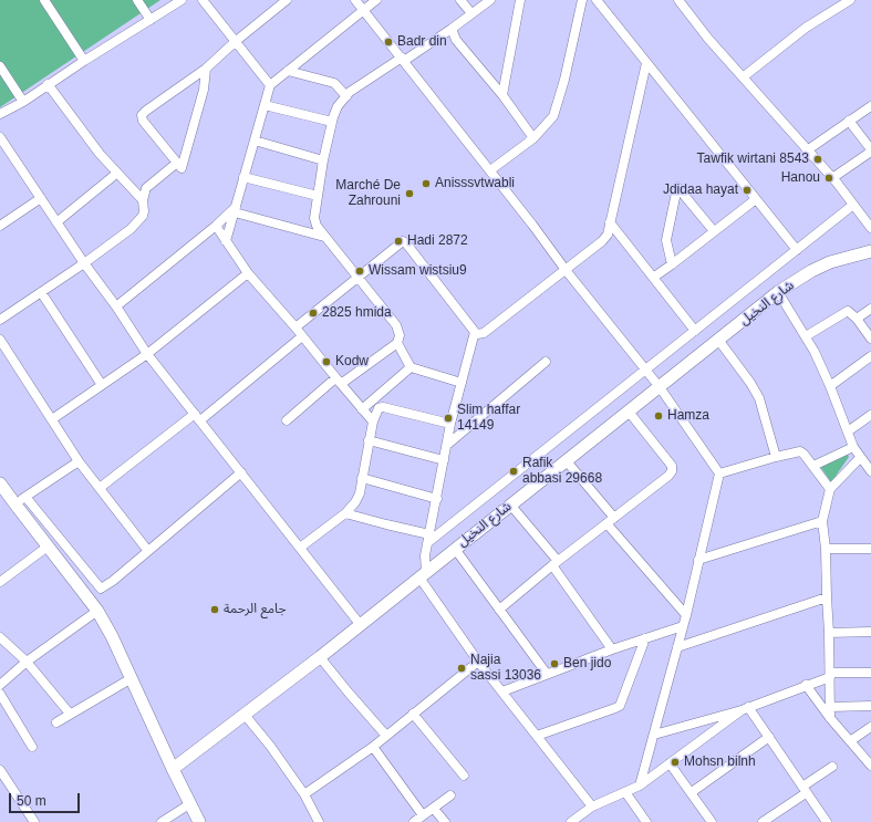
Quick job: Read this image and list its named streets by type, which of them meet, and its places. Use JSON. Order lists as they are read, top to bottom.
{
  "streets": {
    "main road": ["شارع النخيل"]
  },
  "places": [
    "Badr din",
    "Tawfik wirtani 8543",
    "Hanou",
    "Anisssvtwabli",
    "Jdidaa hayat",
    "Marché De Zahrouni",
    "Hadi 2872",
    "Wissam wistsiu9",
    "2825 hmida",
    "Kodw",
    "Hamza",
    "Slim haffar 14149",
    "Rafik abbasi 29668",
    "جامع الرحمة",
    "Ben jido",
    "Najia sassi 13036",
    "Mohsn bilnh"
  ],
  "scale_bar": "50 m"
}
